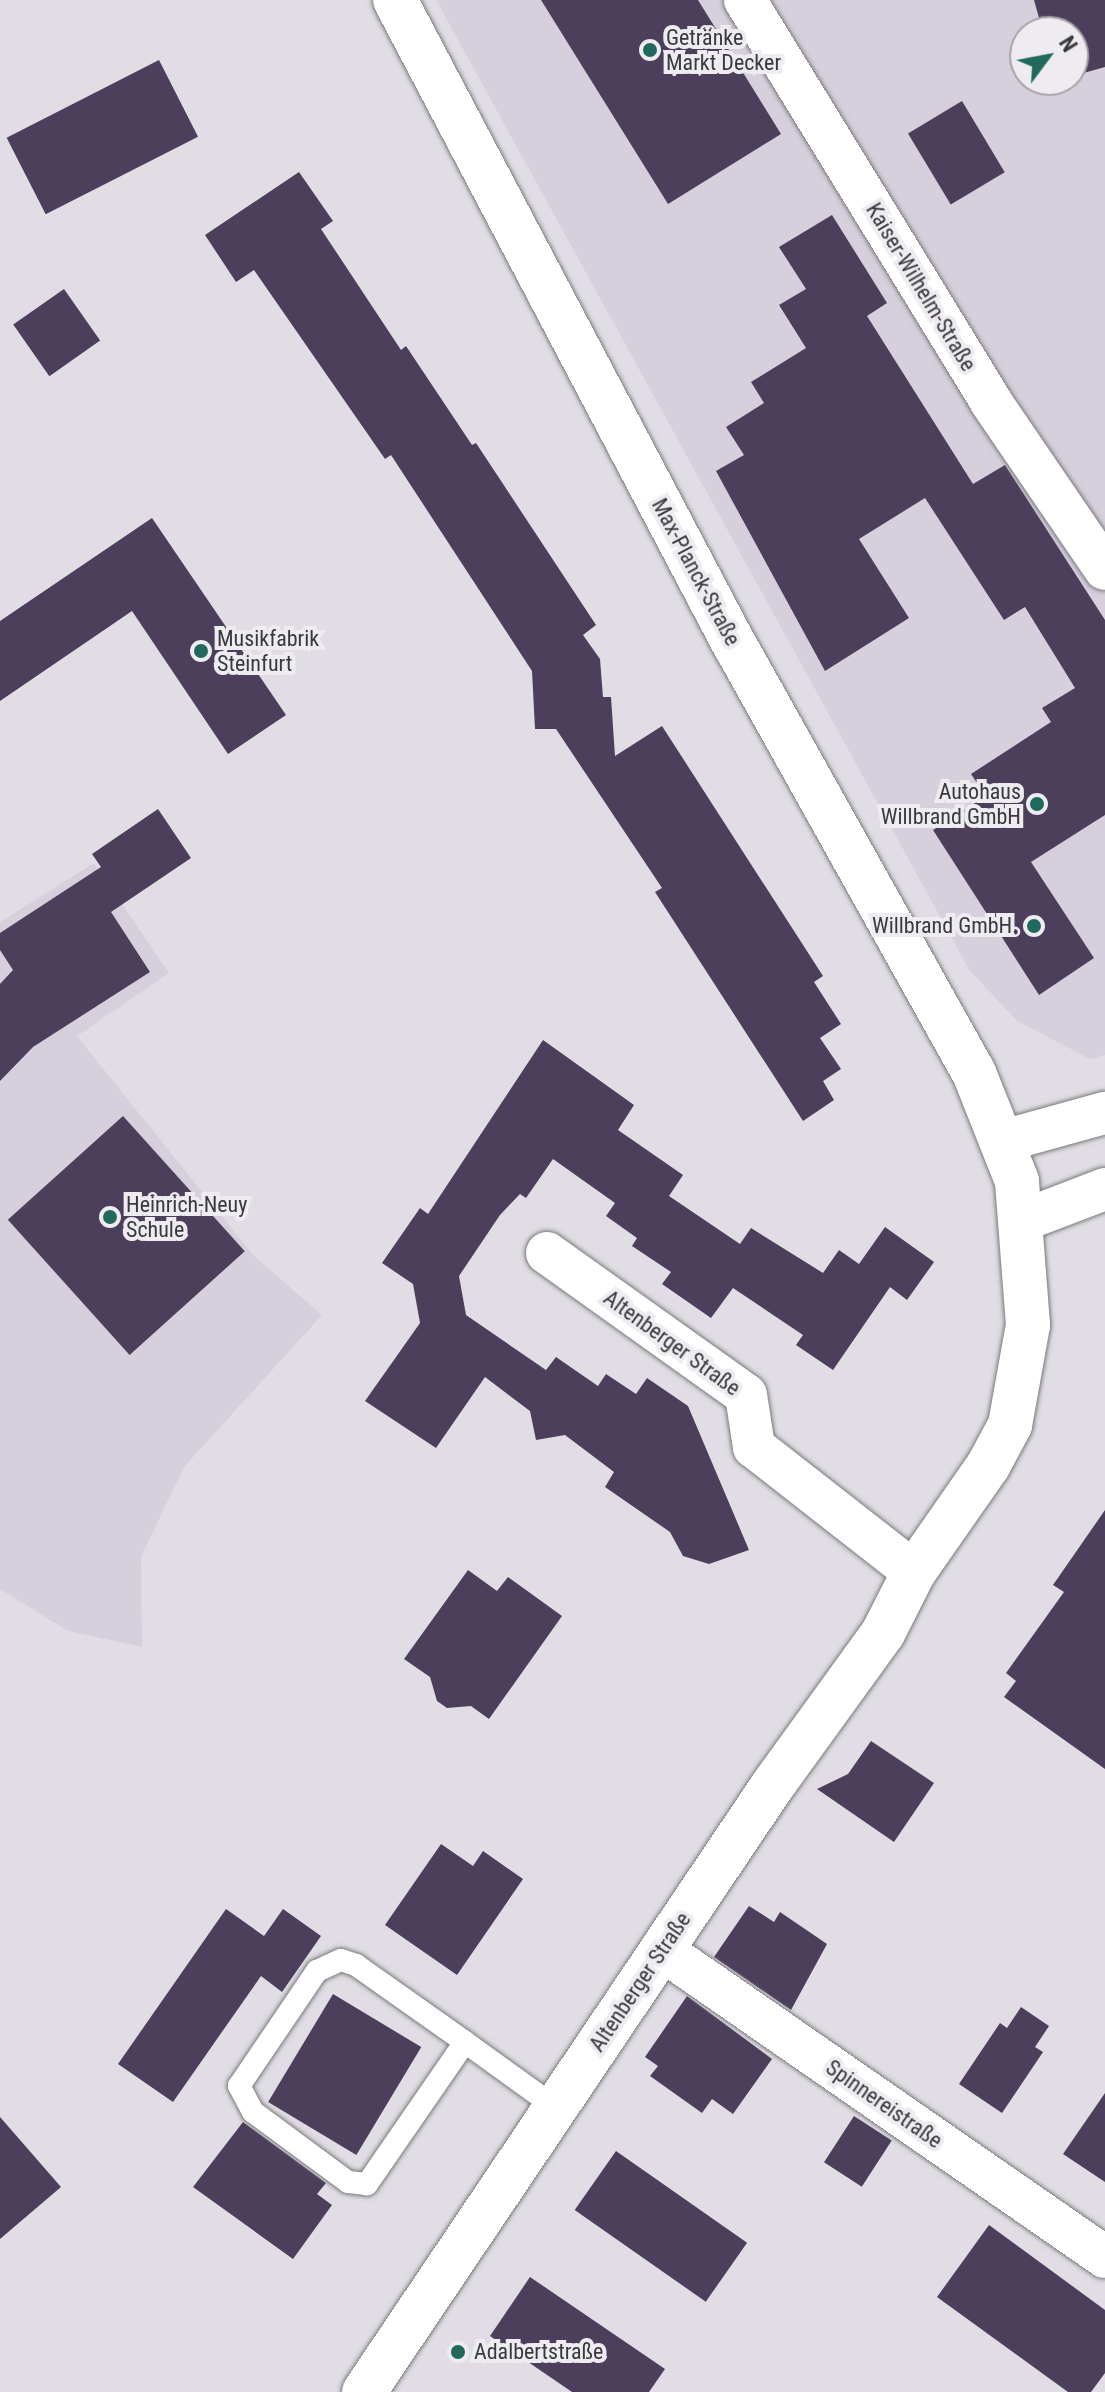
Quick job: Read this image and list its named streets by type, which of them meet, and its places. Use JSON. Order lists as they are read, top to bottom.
{
  "streets": {
    "main road": ["Max-Planck-Straße", "Altenberger Straße"],
    "street": ["Kaiser-Wilhelm-Straße", "Spinnereistraße"]
  },
  "crossings": [
    ["Max-Planck-Straße", "Altenberger Straße"],
    ["Altenberger Straße", "Spinnereistraße"]
  ],
  "places": [
    "Getränke Markt Decker",
    "Musikfabrik Steinfurt",
    "Autohaus Willbrand GmbH",
    "Willbrand GmbH.",
    "Heinrich-Neuy Schule",
    "Adalbertstraße"
  ],
  "north": "top right"
}
